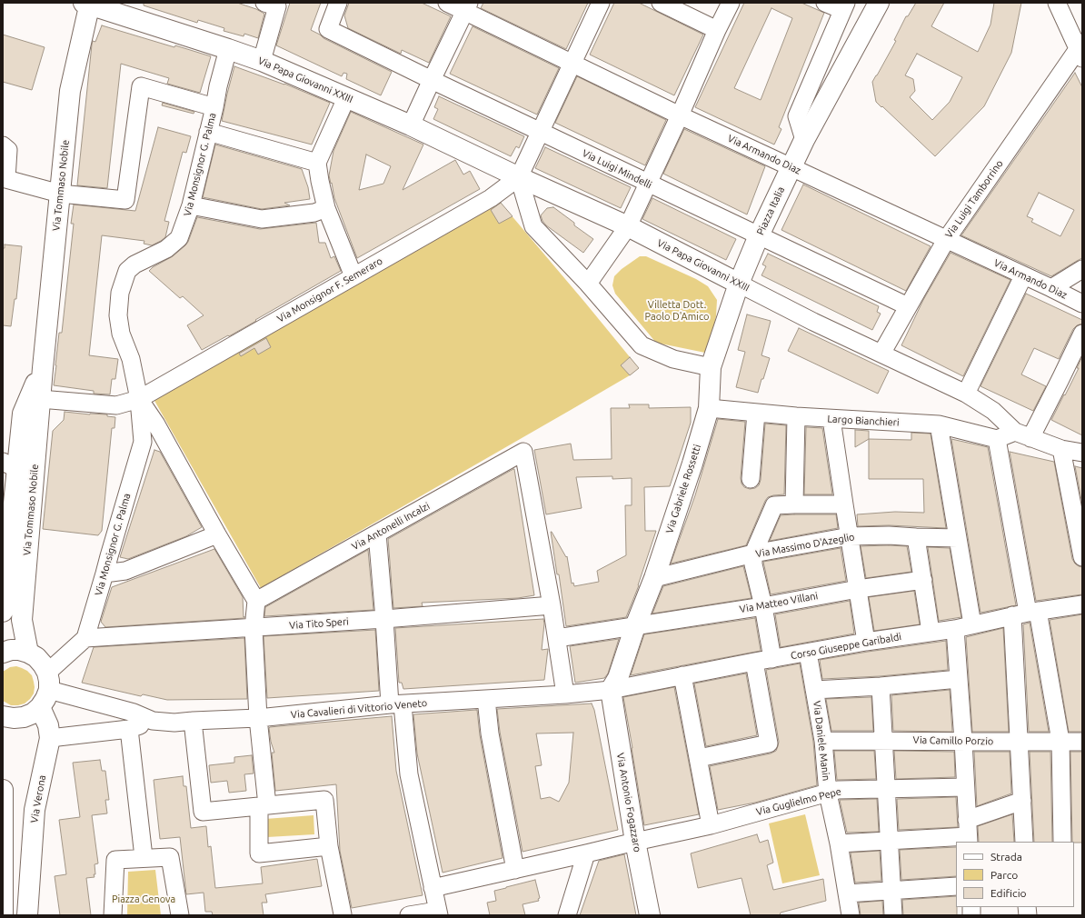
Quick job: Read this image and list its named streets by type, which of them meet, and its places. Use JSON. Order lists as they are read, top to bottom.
{
  "streets": {
    "street": [
      "Via Papa Giovanni XXIII",
      "Via Armando Diaz",
      "Via Monsignor G. Palma",
      "Via Luigi Mindelli",
      "Via Tommaso Nobile",
      "Via Luigi Tamborrino",
      "Piazza Italia",
      "Via Monsignor F. Semeraro",
      "Largo Bianchieri",
      "Via Gabriele Rossetti",
      "Via Antonelli Incalzi",
      "Via Massimo D'Azeglio",
      "Via Matteo Villani",
      "Via Tito Speri",
      "Corso Giuseppe Garibaldi",
      "Via Cavalieri di Vittorio Veneto",
      "Via Daniele Manin",
      "Via Camillo Porzio",
      "Via Verona",
      "Via Guglielmo Pepe",
      "Via Antonio Fogazzaro"
    ]
  },
  "crossings": [
    ["Via Papa Giovanni XXIII", "Via Monsignor G. Palma"],
    ["Via Papa Giovanni XXIII", "Via Tommaso Nobile"],
    ["Via Papa Giovanni XXIII", "Via Luigi Tamborrino"],
    ["Via Papa Giovanni XXIII", "Piazza Italia"],
    ["Via Papa Giovanni XXIII", "Via Monsignor F. Semeraro"],
    ["Via Papa Giovanni XXIII", "Via Gabriele Rossetti"],
    ["Via Armando Diaz", "Via Luigi Tamborrino"],
    ["Via Armando Diaz", "Piazza Italia"],
    ["Via Monsignor G. Palma", "Via Monsignor F. Semeraro"],
    ["Via Monsignor G. Palma", "Via Antonelli Incalzi"],
    ["Via Monsignor G. Palma", "Via Tito Speri"],
    ["Via Luigi Mindelli", "Via Luigi Tamborrino"],
    ["Via Luigi Mindelli", "Piazza Italia"],
    ["Via Tommaso Nobile", "Via Monsignor F. Semeraro"],
    ["Piazza Italia", "Via Gabriele Rossetti"],
    ["Largo Bianchieri", "Via Gabriele Rossetti"],
    ["Via Gabriele Rossetti", "Via Massimo D'Azeglio"],
    ["Via Gabriele Rossetti", "Via Matteo Villani"],
    ["Via Gabriele Rossetti", "Corso Giuseppe Garibaldi"],
    ["Via Gabriele Rossetti", "Via Antonio Fogazzaro"],
    ["Via Antonelli Incalzi", "Via Tito Speri"],
    ["Corso Giuseppe Garibaldi", "Via Cavalieri di Vittorio Veneto"],
    ["Corso Giuseppe Garibaldi", "Via Daniele Manin"],
    ["Corso Giuseppe Garibaldi", "Via Antonio Fogazzaro"],
    ["Via Cavalieri di Vittorio Veneto", "Via Verona"],
    ["Via Daniele Manin", "Via Camillo Porzio"],
    ["Via Daniele Manin", "Via Guglielmo Pepe"],
    ["Via Guglielmo Pepe", "Via Antonio Fogazzaro"]
  ],
  "parks": ["Villetta Dott. Paolo D'Amico", "Piazza Genova"],
  "legend": ["Strada", "Parco", "Edificio"]
}
